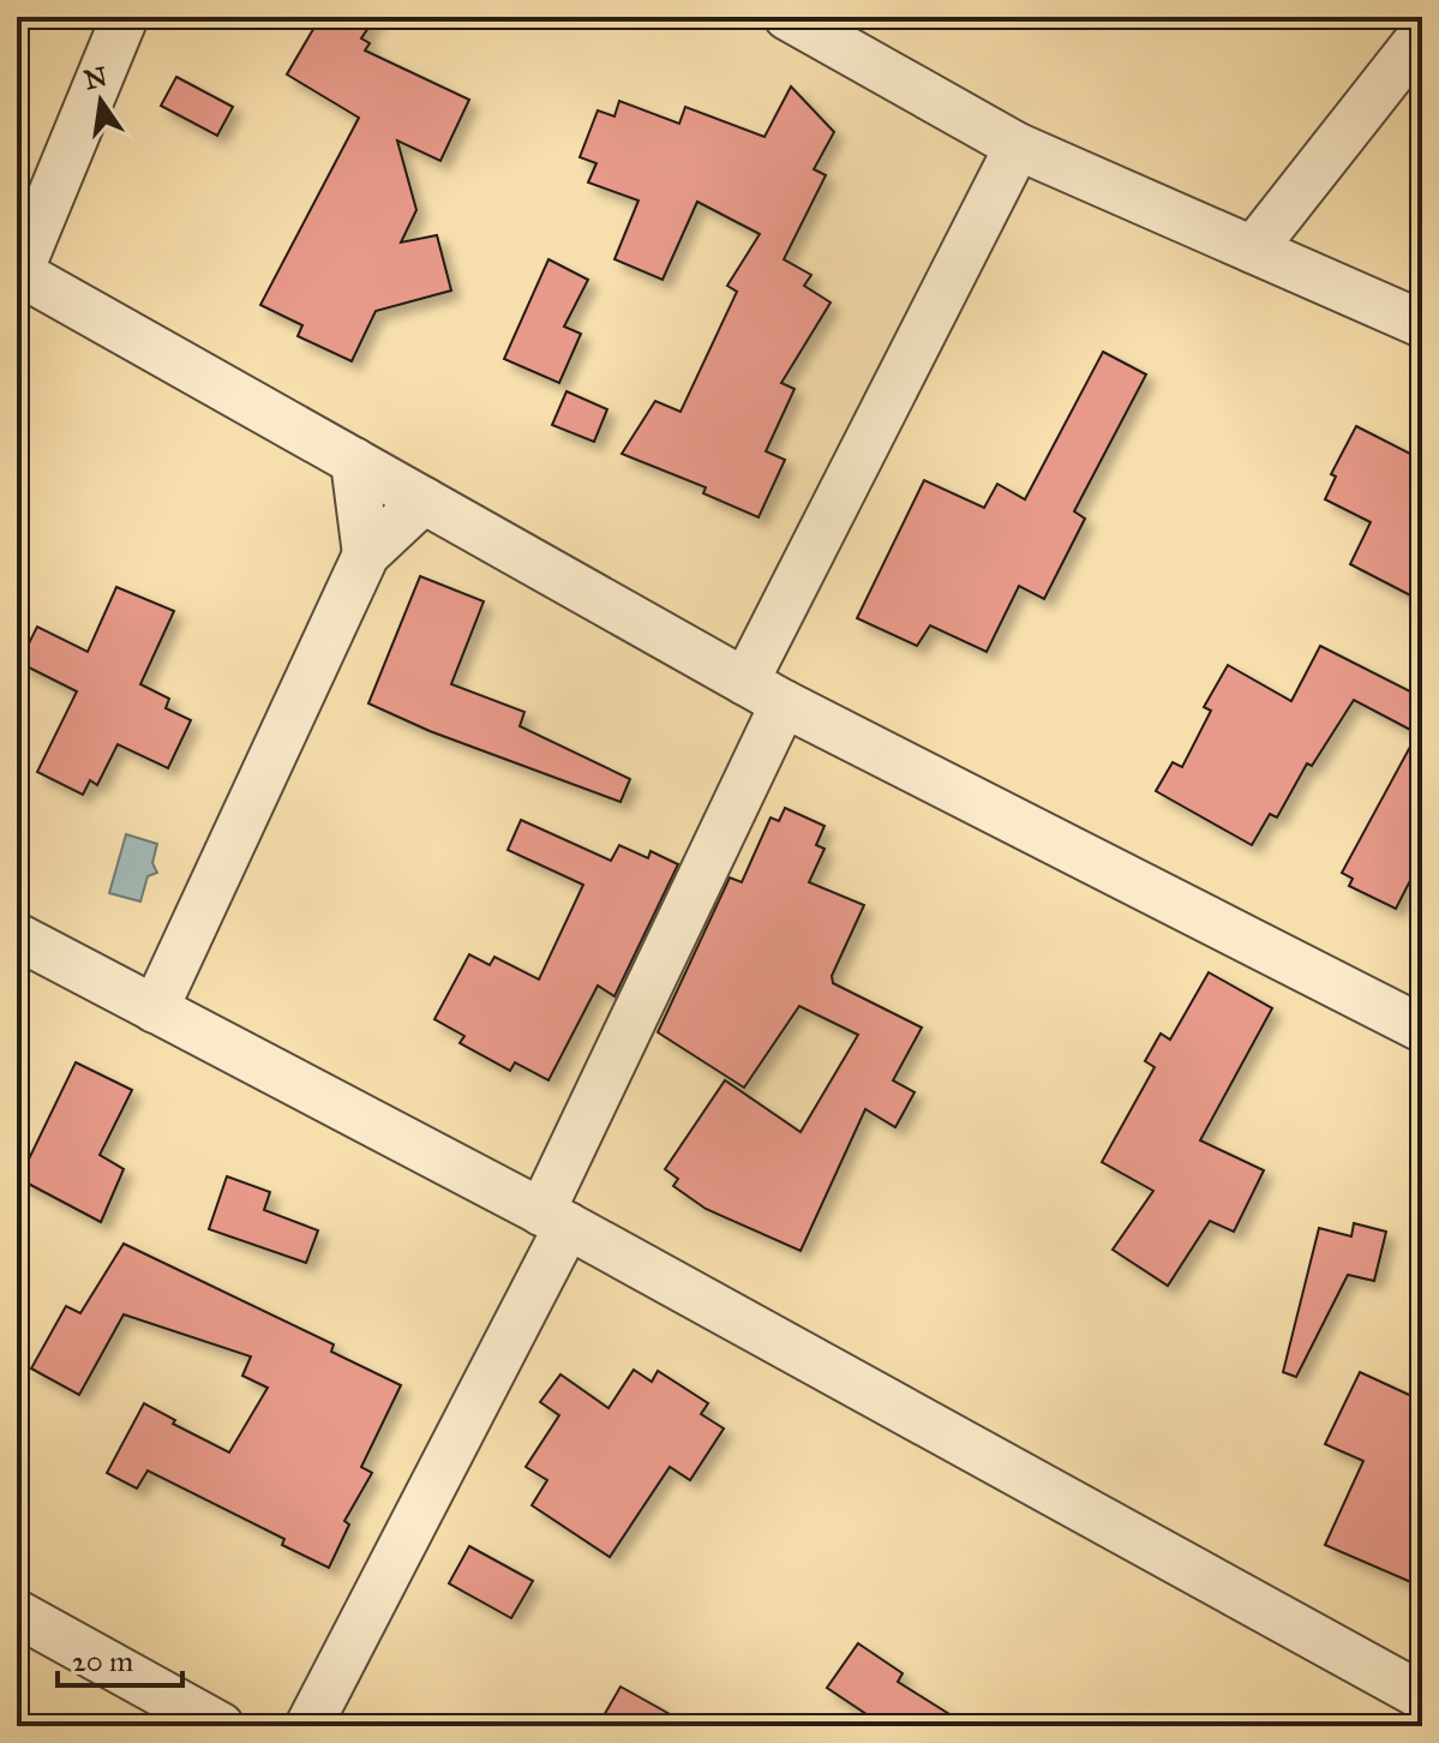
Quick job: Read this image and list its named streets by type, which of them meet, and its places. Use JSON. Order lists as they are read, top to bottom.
{
  "scale_bar": "20 m",
  "north": "top"
}
